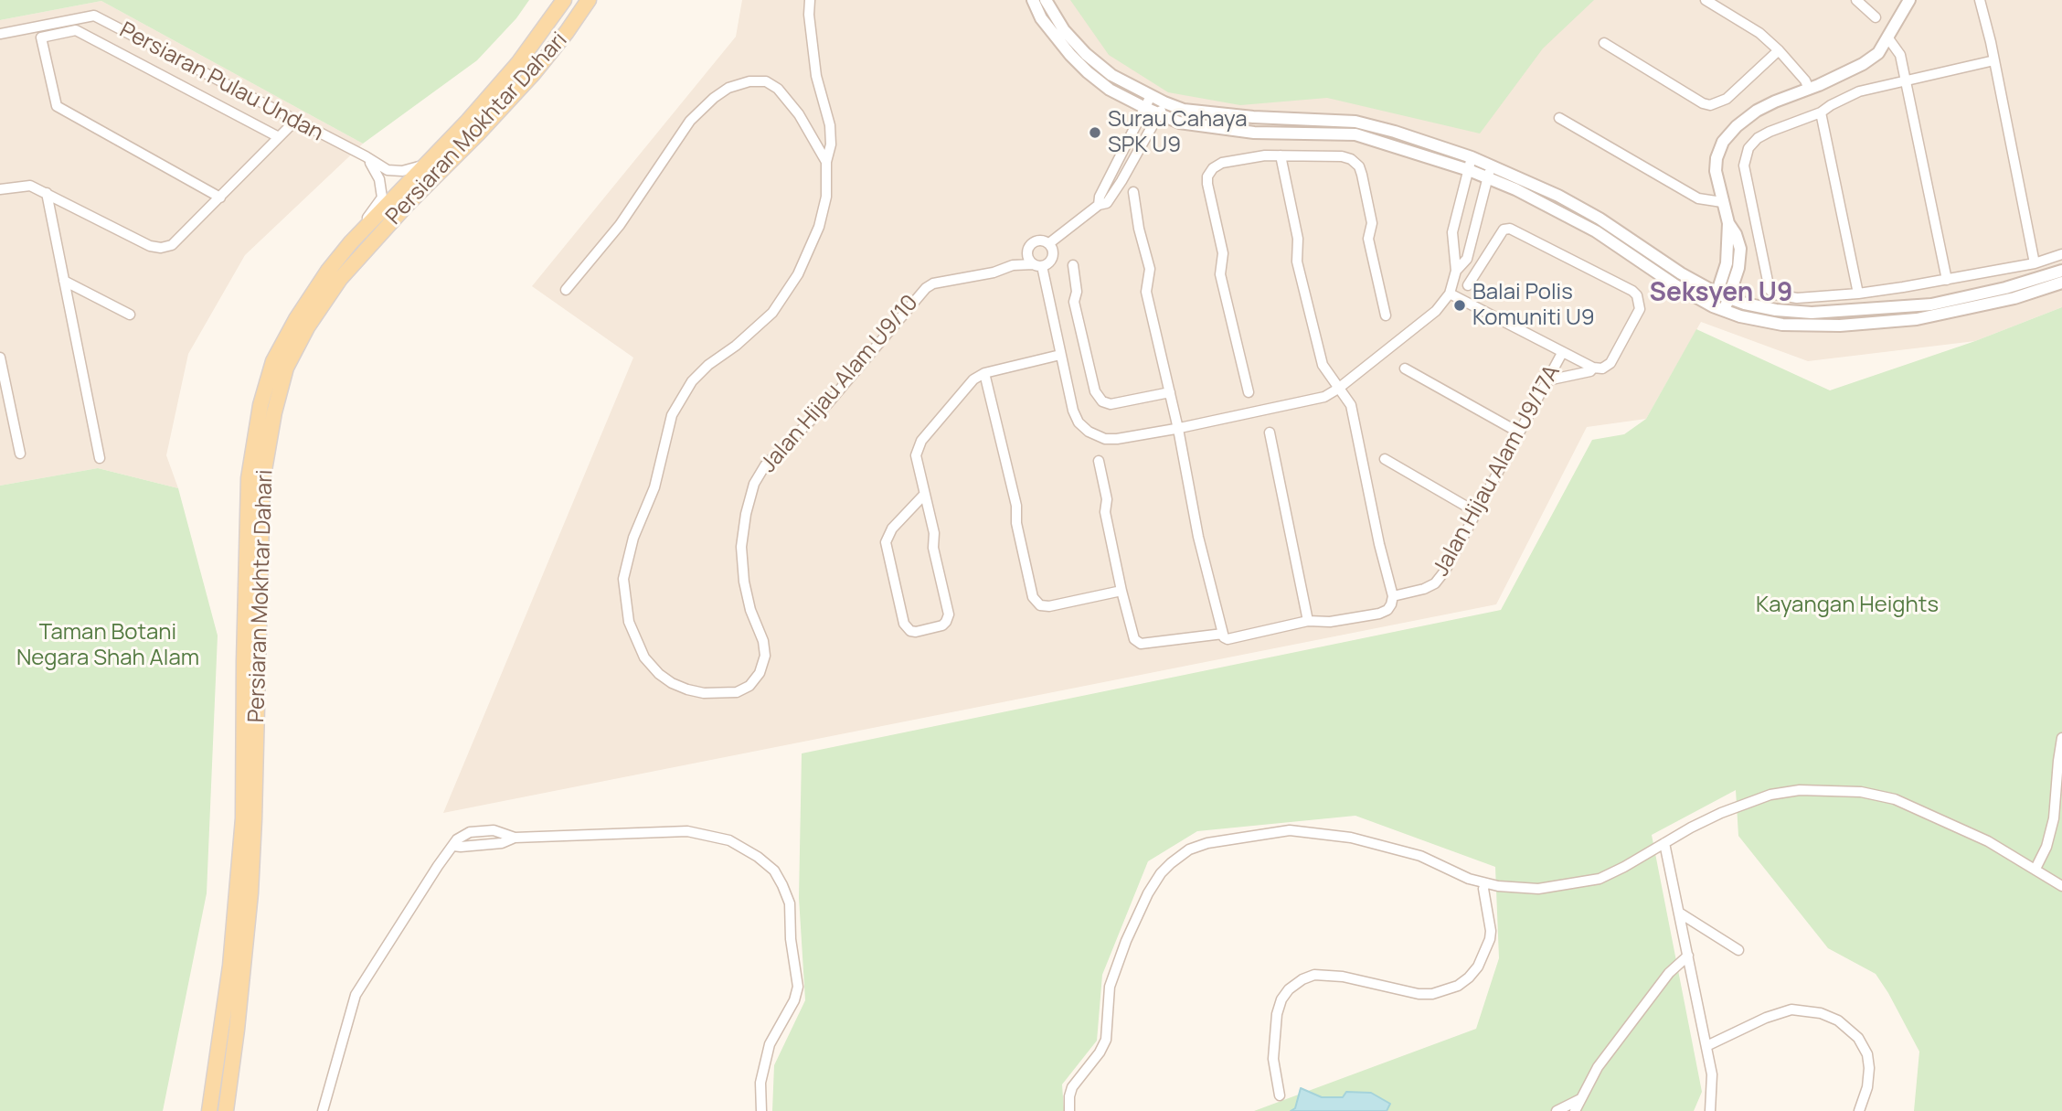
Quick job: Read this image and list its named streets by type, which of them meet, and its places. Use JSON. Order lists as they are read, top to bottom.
{
  "streets": {
    "main road": ["Persiaran Mokhtar Dahari"],
    "street": ["Persiaran Pulau Undan", "Jalan Hijau Alam U9/10", "Jalan Hijau Alam U9/17A"]
  },
  "crossings": [
    ["Persiaran Pulau Undan", "Persiaran Mokhtar Dahari"]
  ],
  "districts": ["Seksyen U9"],
  "parks": ["Kayangan Heights", "Taman Botani Negara Shah Alam"],
  "places": ["Surau Cahaya SPK U9", "Balai Polis Komuniti U9"]
}
